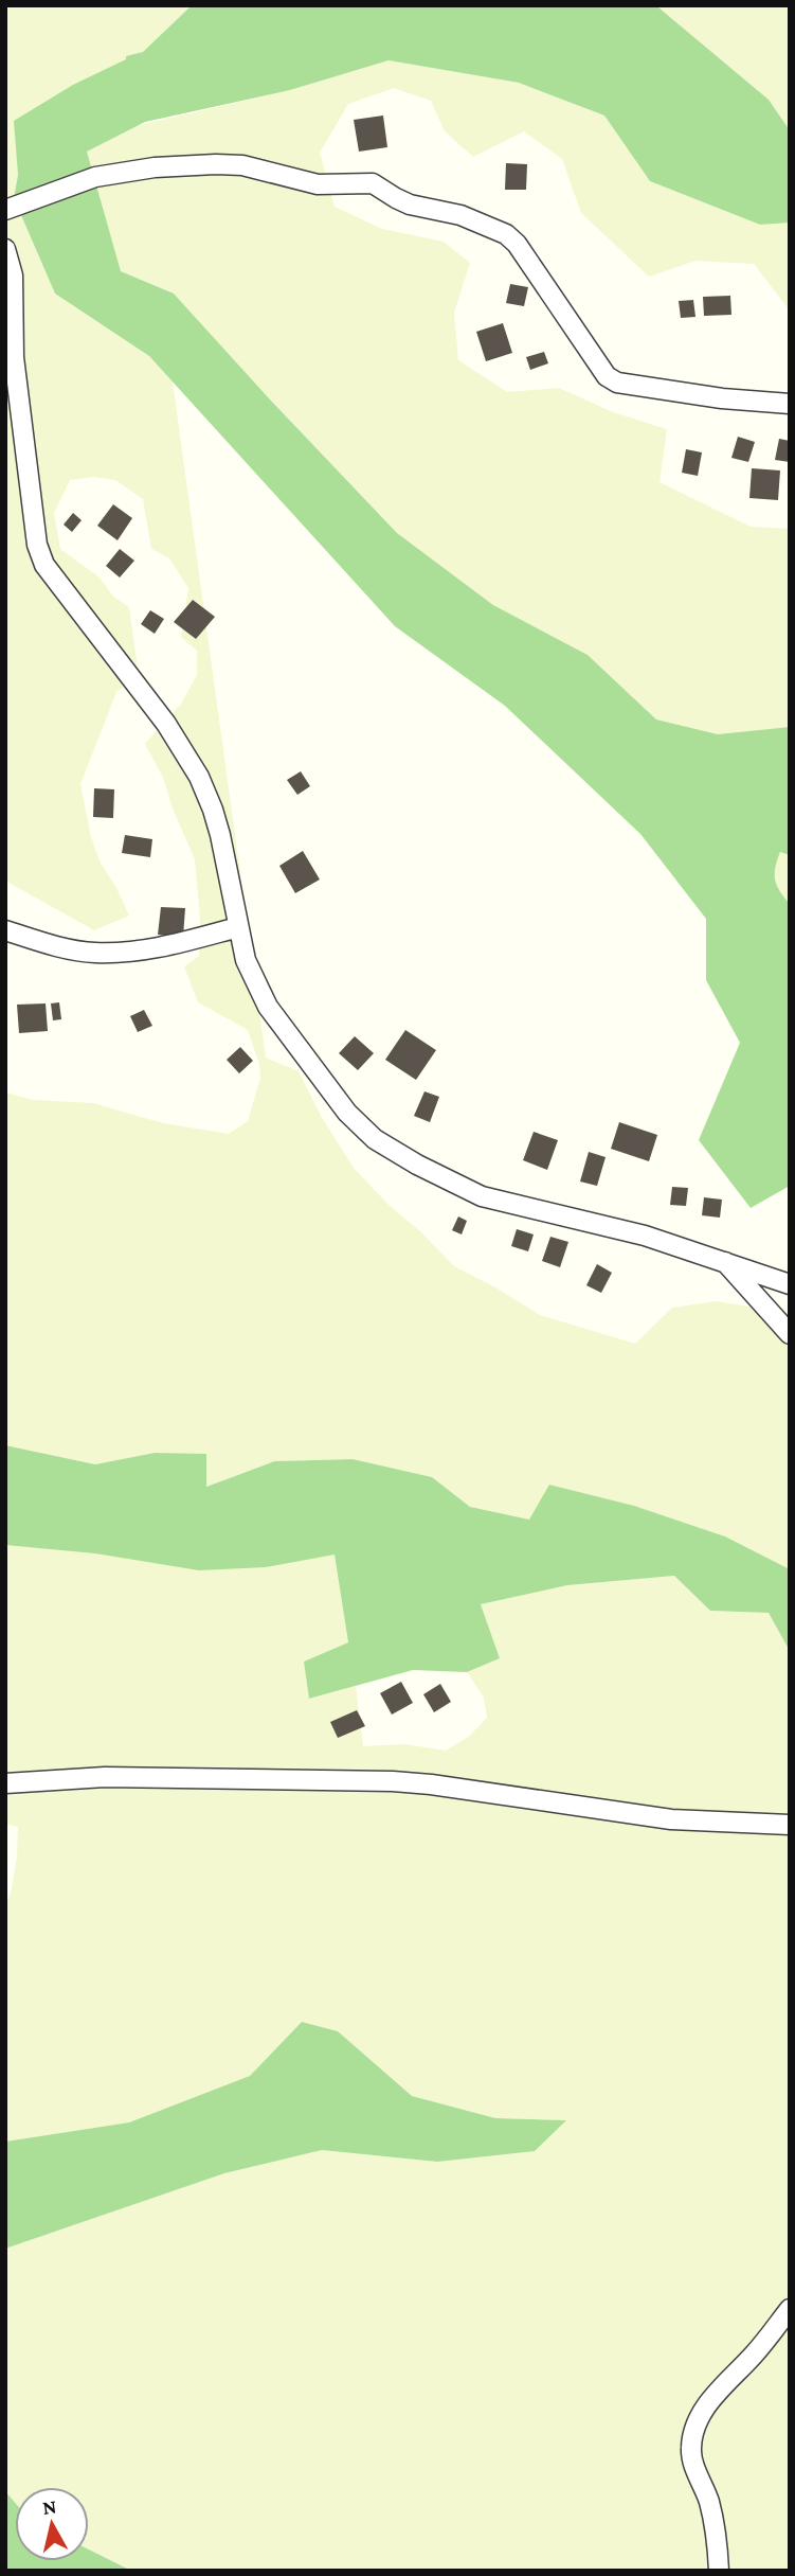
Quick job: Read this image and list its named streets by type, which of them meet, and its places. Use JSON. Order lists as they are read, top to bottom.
{
  "north": "top"
}
